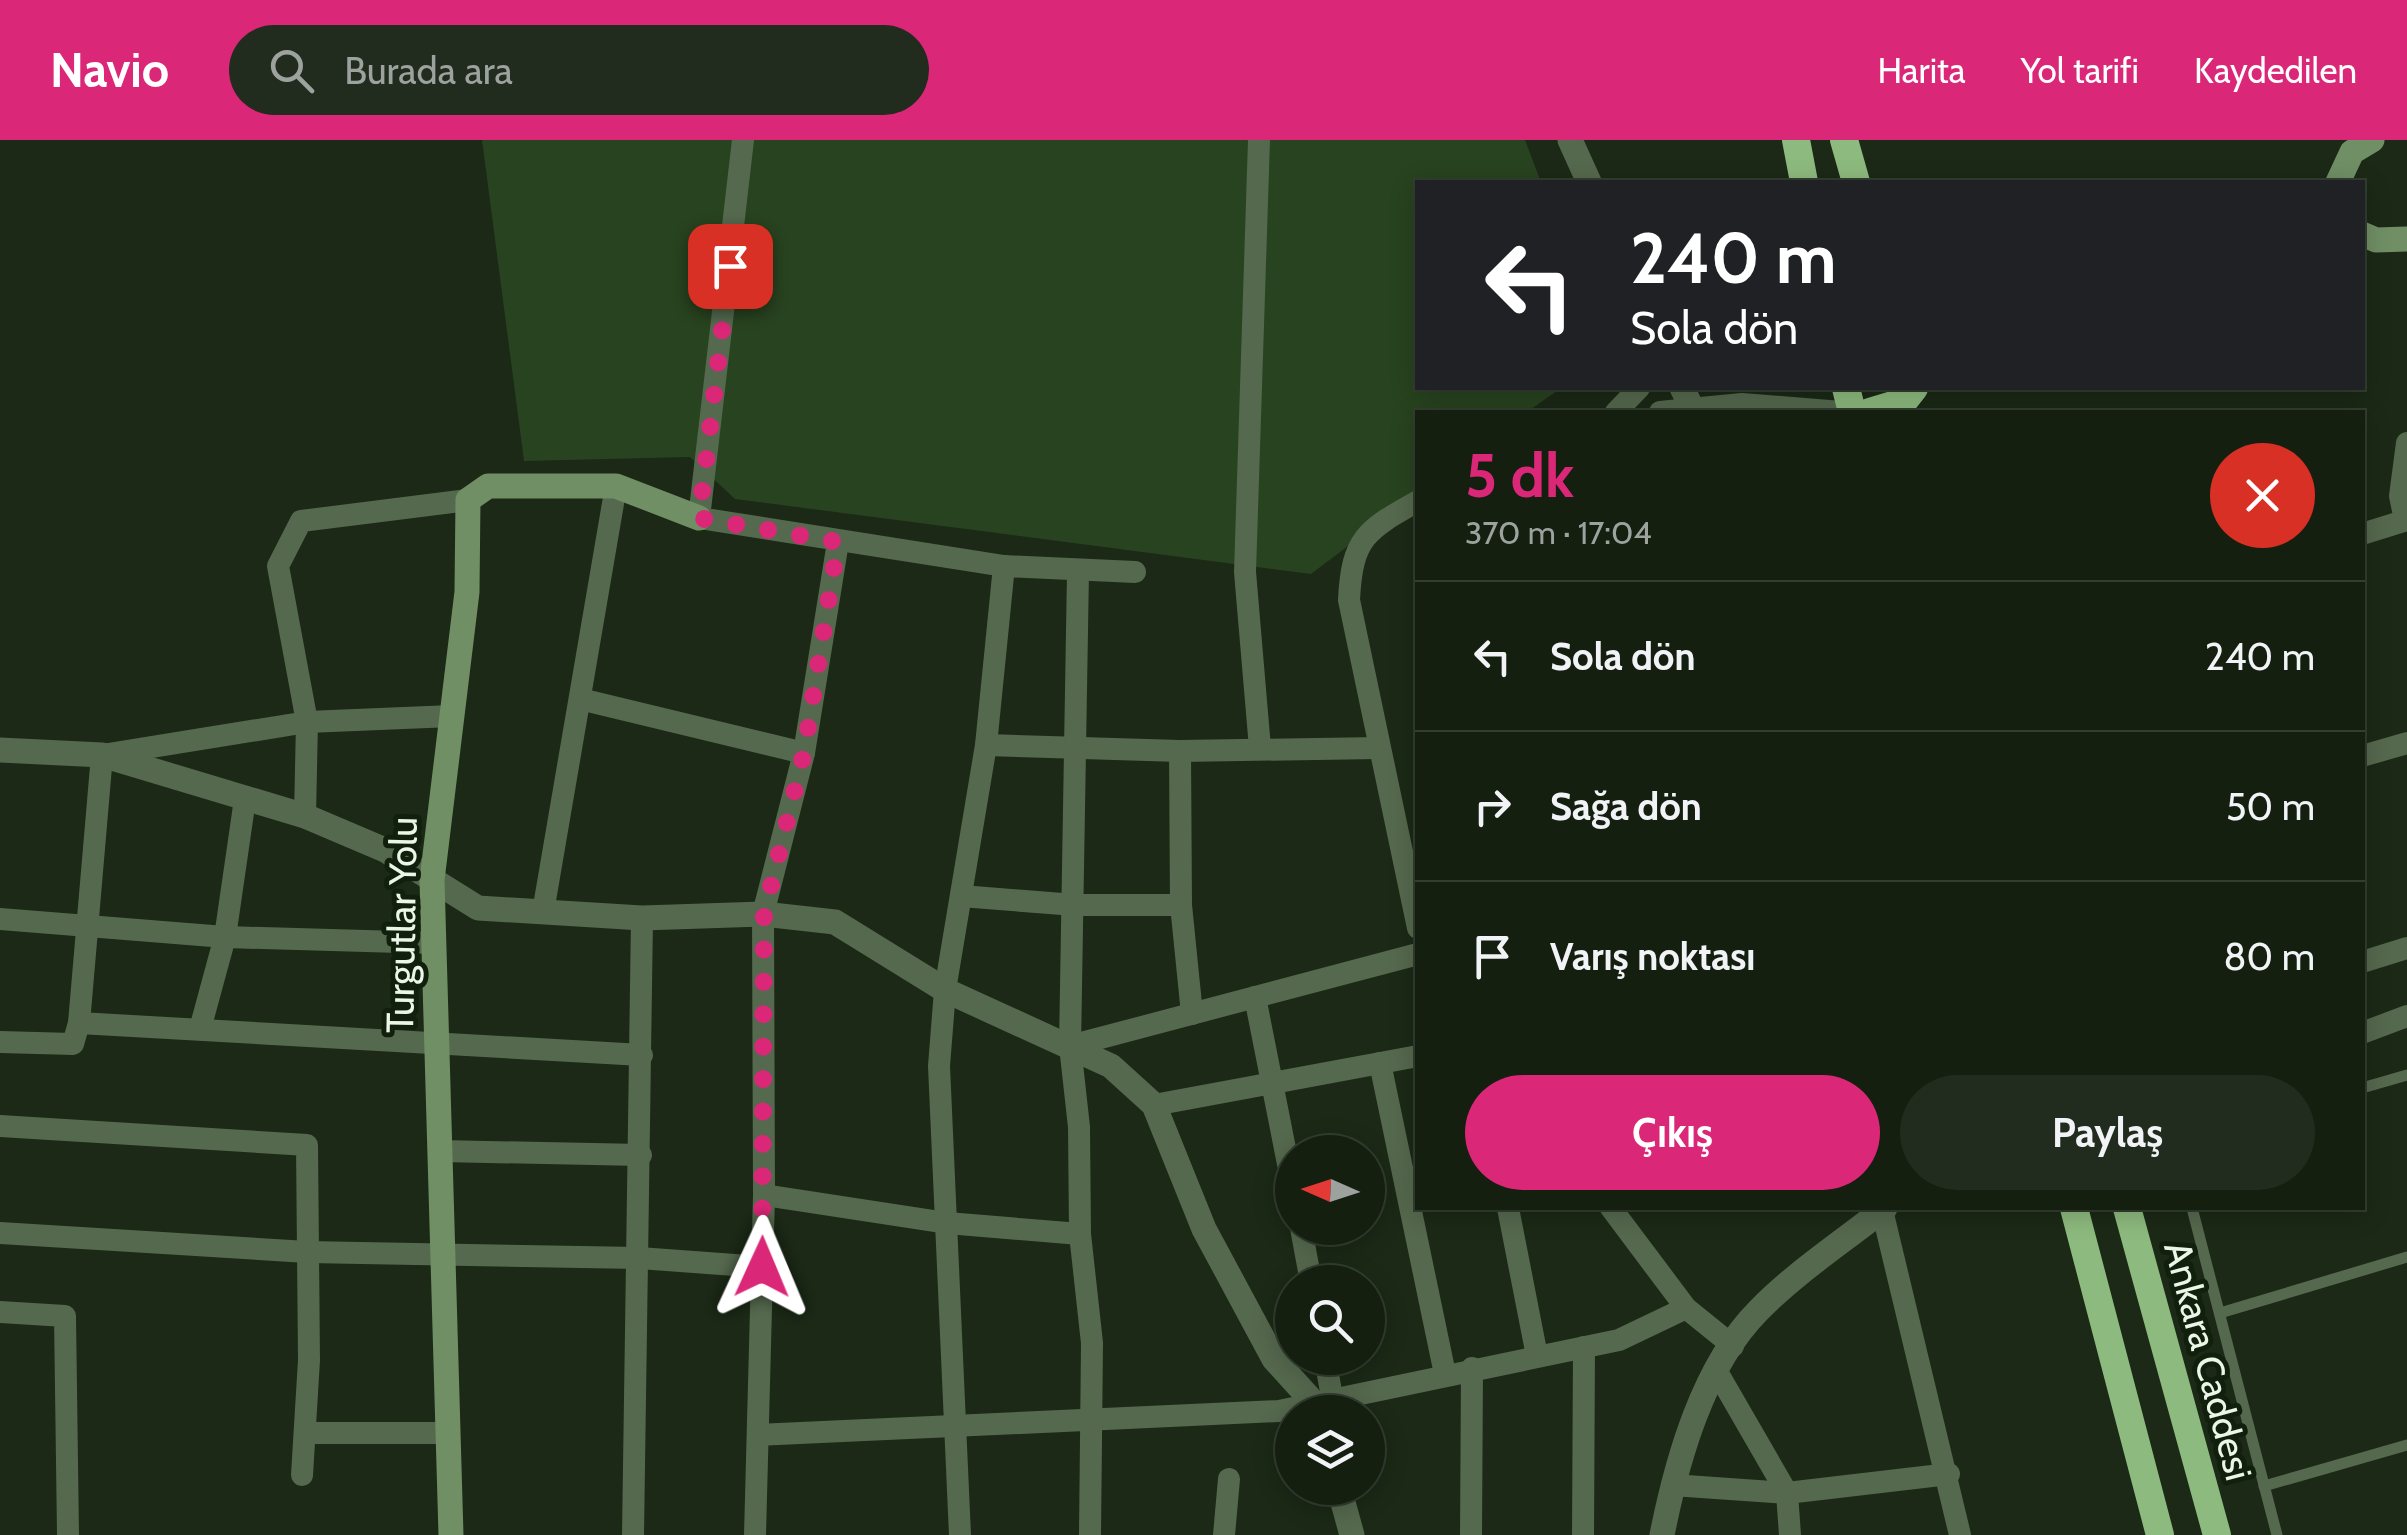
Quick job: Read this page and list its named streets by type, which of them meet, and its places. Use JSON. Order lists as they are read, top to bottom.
{
  "streets": {
    "highway": ["Ankara Caddesi"],
    "main road": ["Turgutlar Yolu"]
  },
  "north": "left",
  "page": {
    "header": "Navio",
    "search": "Burada ara",
    "nav": ["Harita", "Yol tarifi", "Kaydedilen"],
    "turn": ["240 m", "Sola dön"],
    "heading": ["5 dk", "370 m · 17:04"],
    "list": [
      {
        "name": "Sola dön",
        "value": "240 m"
      },
      {
        "name": "Sağa dön",
        "value": "50 m"
      },
      {
        "name": "Varış noktası",
        "value": "80 m"
      }
    ],
    "buttons": ["Çıkış", "Paylaş"]
  }
}
